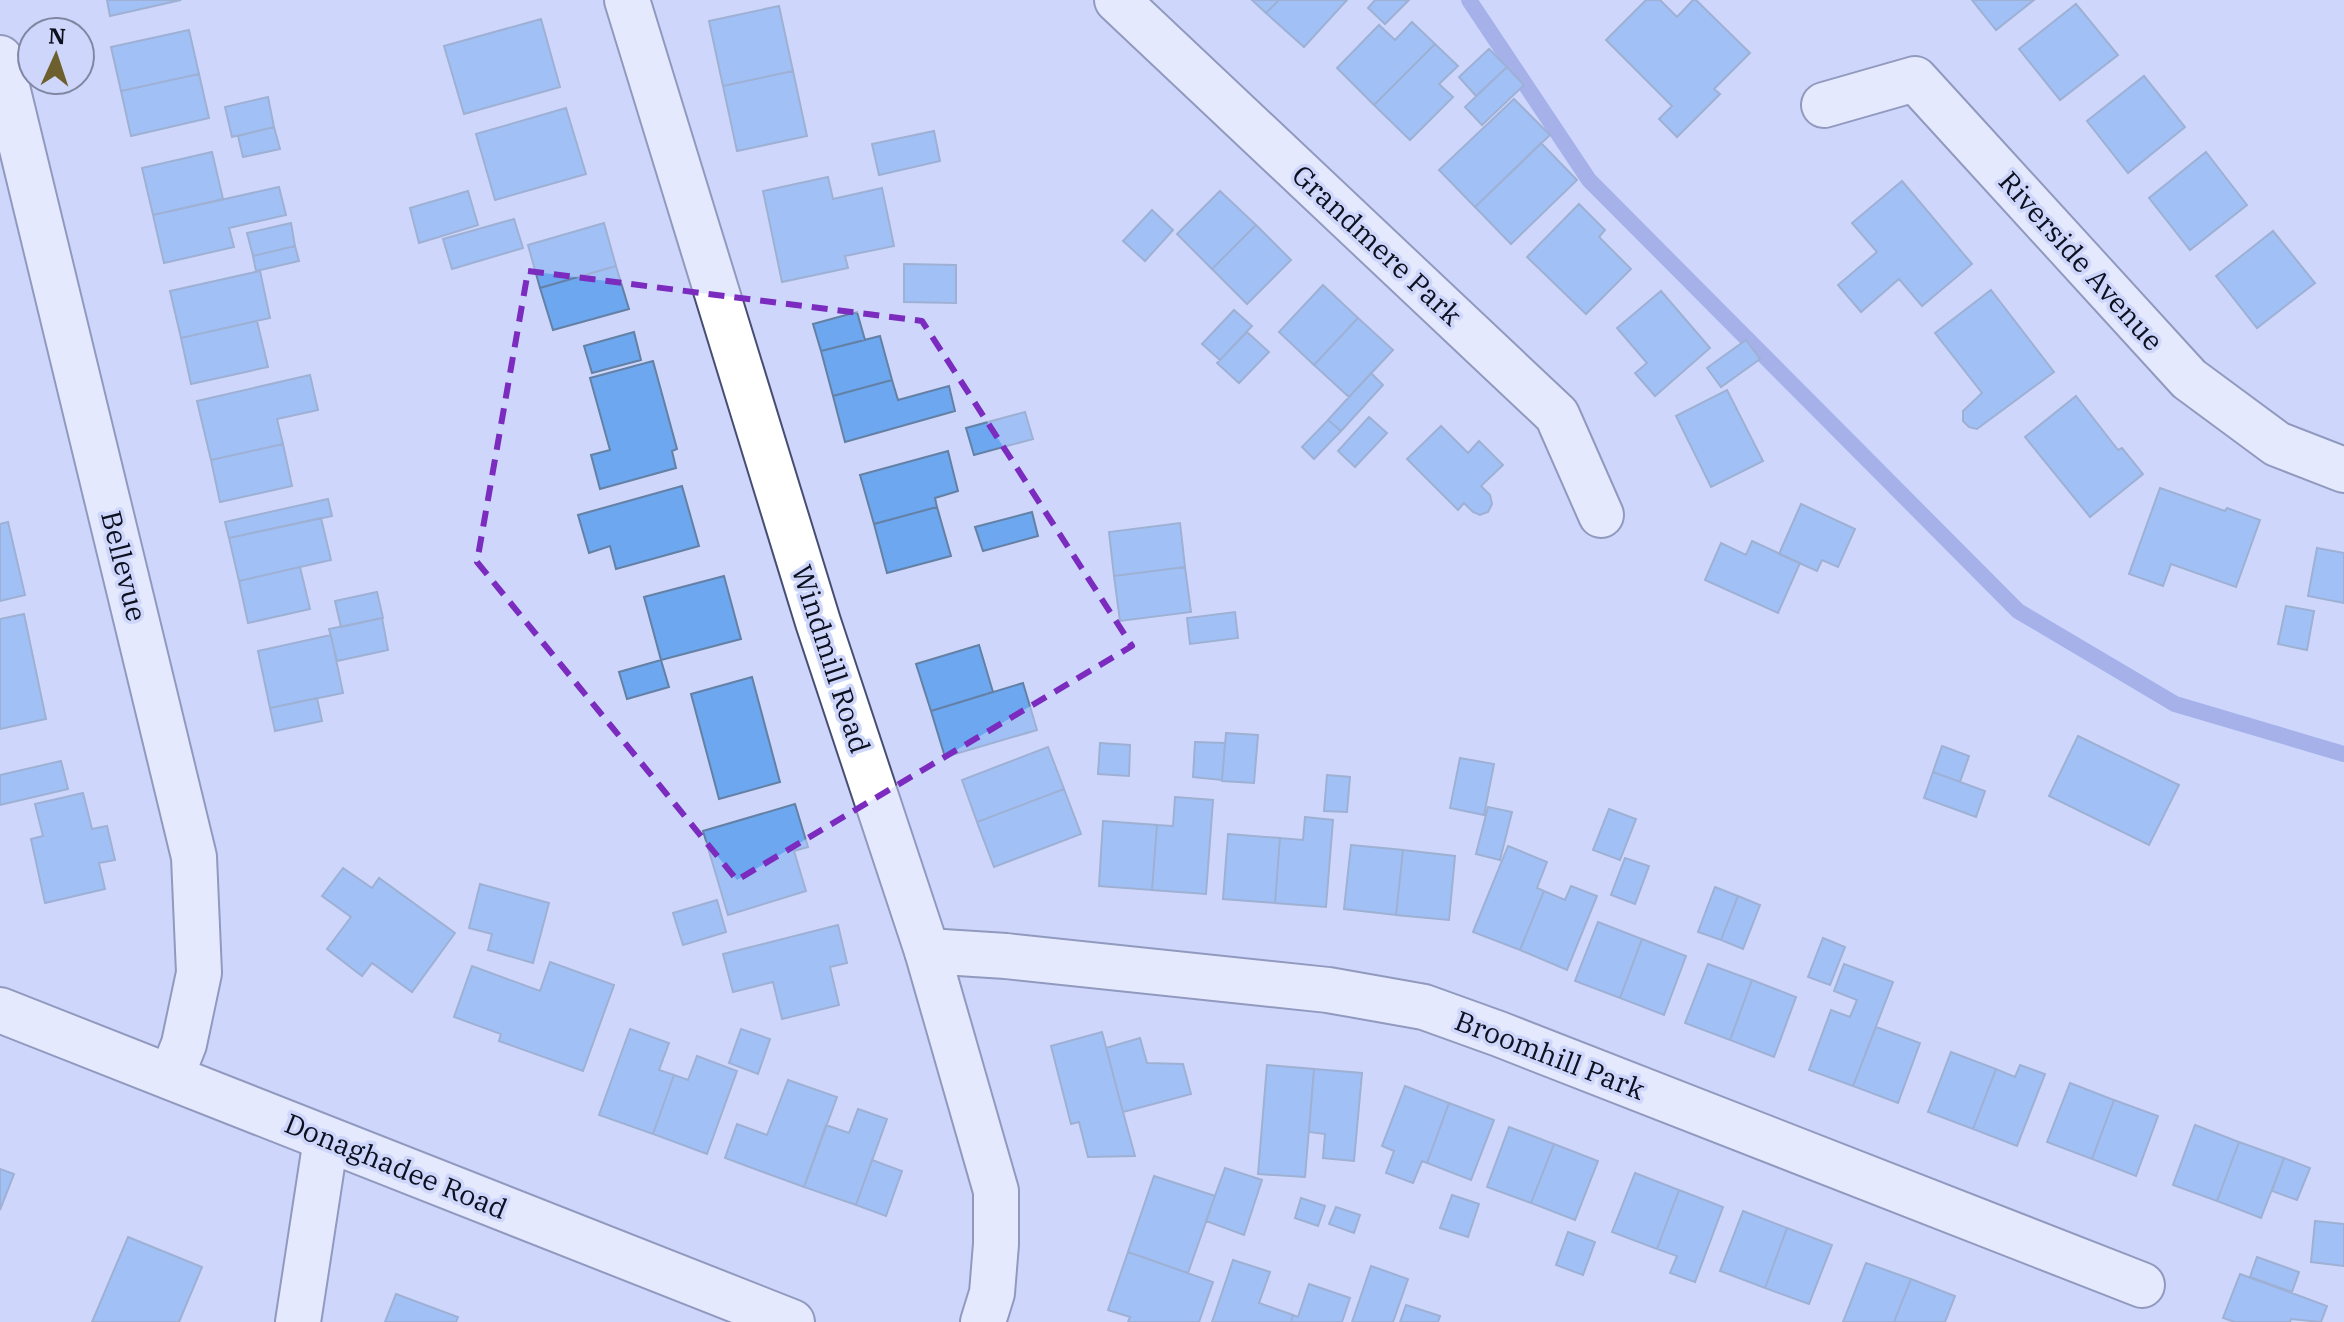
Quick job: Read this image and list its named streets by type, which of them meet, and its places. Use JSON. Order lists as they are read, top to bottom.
{
  "streets": {
    "street": [
      "Grandmere Park",
      "Riverside Avenue",
      "Bellevue",
      "Windmill Road",
      "Broomhill Park",
      "Donaghadee Road"
    ]
  },
  "crossings": [
    ["Bellevue", "Donaghadee Road"],
    ["Windmill Road", "Broomhill Park"]
  ],
  "north": "top"
}
